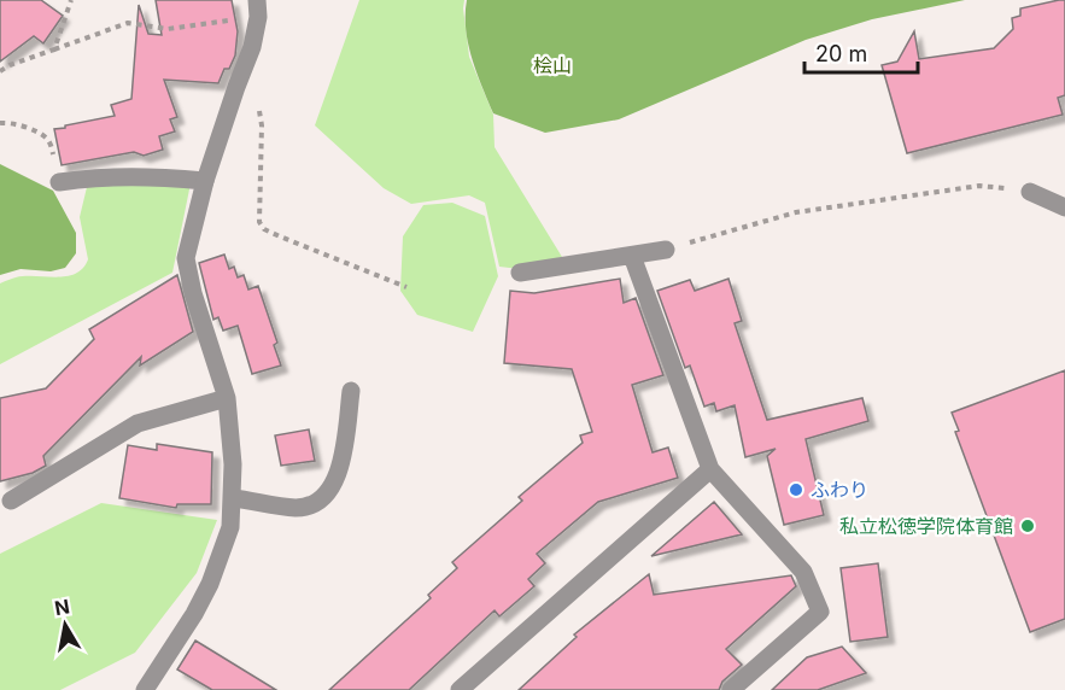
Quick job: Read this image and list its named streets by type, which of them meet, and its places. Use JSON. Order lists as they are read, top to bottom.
{
  "parks": ["桧山"],
  "places": ["ふわり", "私立松徳学院体育館"],
  "scale_bar": "20 m",
  "north": "top"
}
